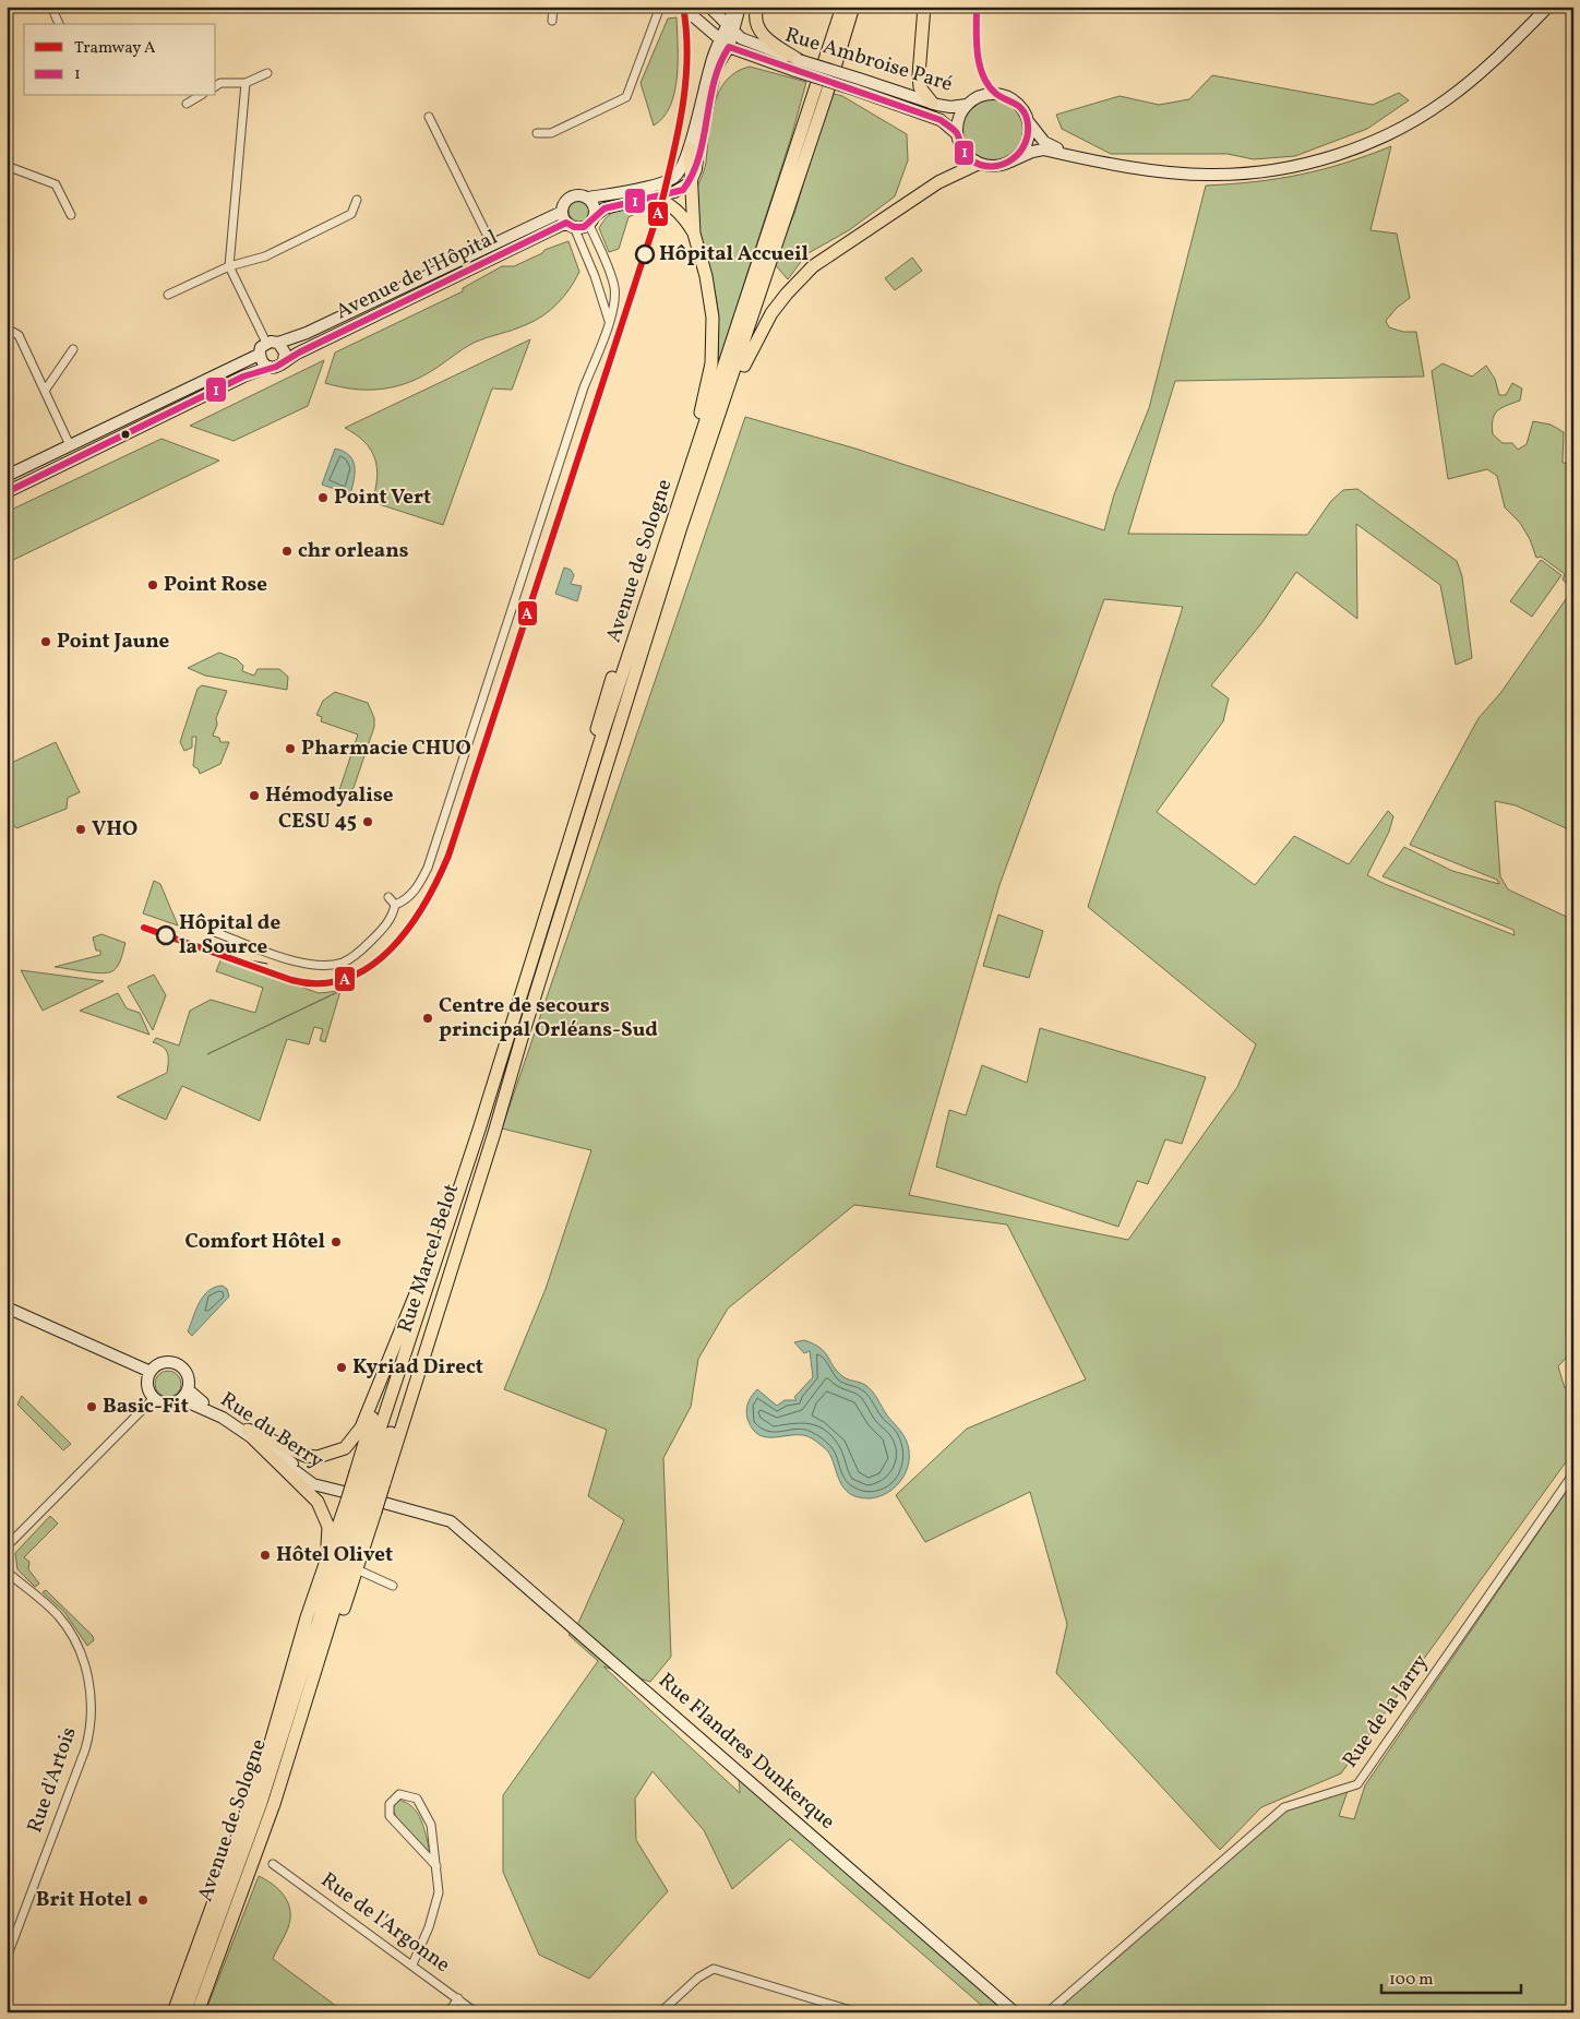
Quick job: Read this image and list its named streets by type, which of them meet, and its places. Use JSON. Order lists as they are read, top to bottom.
{
  "streets": {
    "main road": ["Avenue de Sologne", "Rue Marcel Belot"],
    "street": [
      "Rue Ambroise Paré",
      "Avenue de l'Hôpital",
      "Rue du Berry",
      "Rue de la Jarry",
      "Rue Flandres Dunkerque",
      "Rue d'Artois",
      "Rue de l'Argonne"
    ]
  },
  "crossings": [
    ["Avenue de Sologne", "Rue Marcel Belot"],
    ["Rue Marcel Belot", "Rue du Berry"],
    ["Rue du Berry", "Rue Flandres Dunkerque"]
  ],
  "places": [
    "Hôpital Accueil",
    "Point Vert",
    "chr orleans",
    "Point Rose",
    "Point Jaune",
    "Pharmacie CHUO",
    "Hémodyalise",
    "CESU 45",
    "VHO",
    "Hôpital de la Source",
    "Centre de secours principal Orléans-Sud",
    "Comfort Hôtel",
    "Kyriad Direct",
    "Basic-Fit",
    "Hôtel Olivet",
    "Brit Hotel"
  ],
  "lines": ["tram line A", "transit line 1"],
  "legend": ["Tramway A", "1"],
  "scale_bar": "100 m"
}
